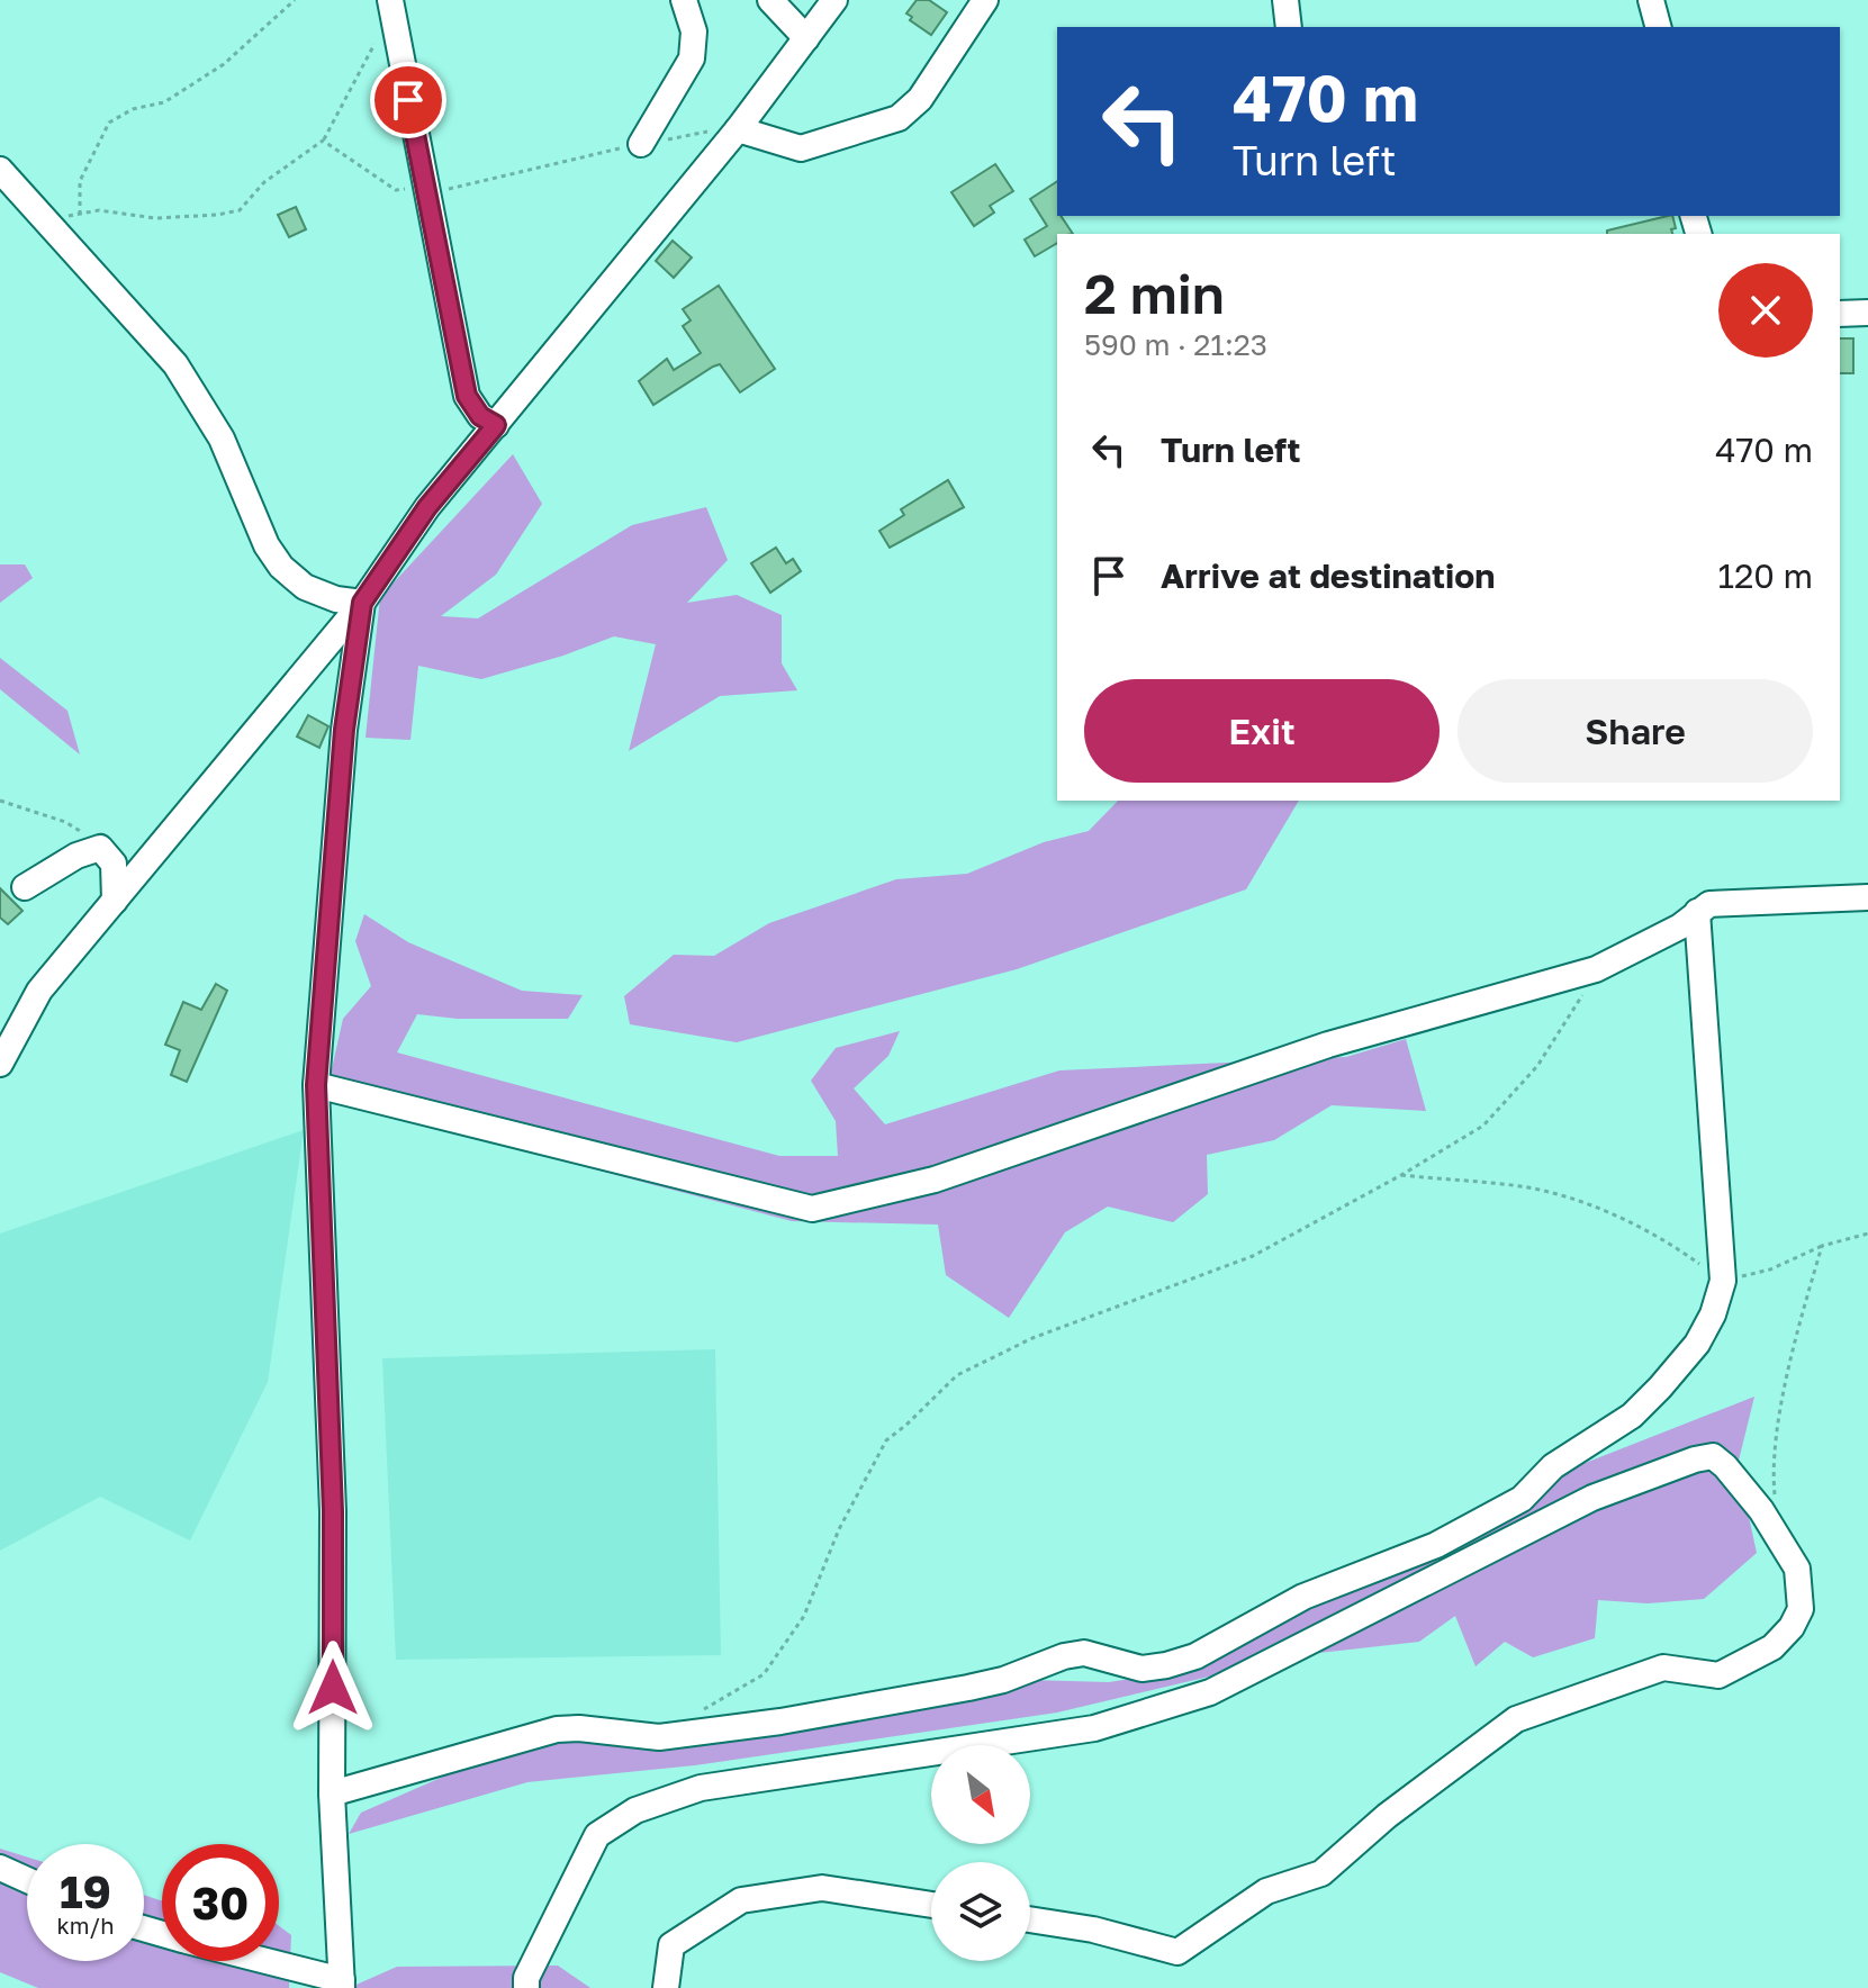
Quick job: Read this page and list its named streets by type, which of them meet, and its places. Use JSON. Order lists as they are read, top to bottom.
{
  "north": "bottom right",
  "page": {
    "turn": ["470 m", "Turn left"],
    "heading": ["2 min", "590 m · 21:23"],
    "list": [
      {
        "name": "Turn left",
        "value": "470 m"
      },
      {
        "name": "Arrive at destination",
        "value": "120 m"
      }
    ],
    "buttons": ["Exit", "Share"],
    "speed": "19 km/h",
    "limit": "30"
  }
}
